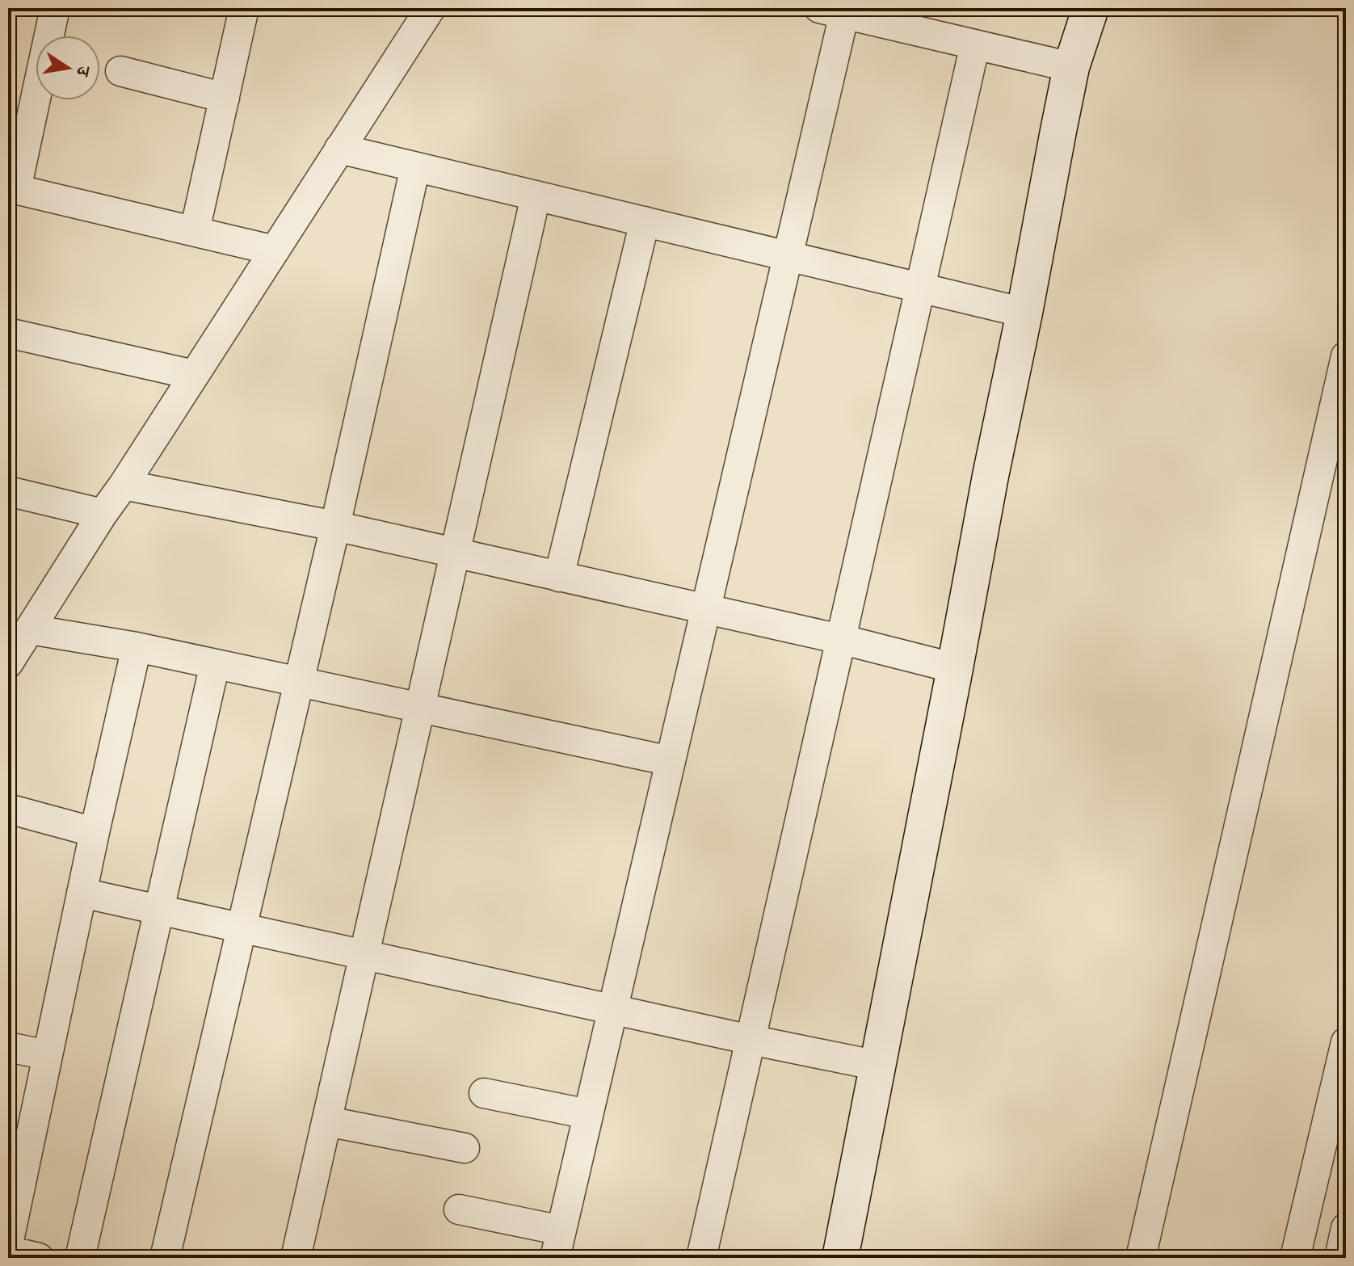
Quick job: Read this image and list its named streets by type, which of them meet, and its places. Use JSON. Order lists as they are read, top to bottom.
{
  "north": "right"
}
